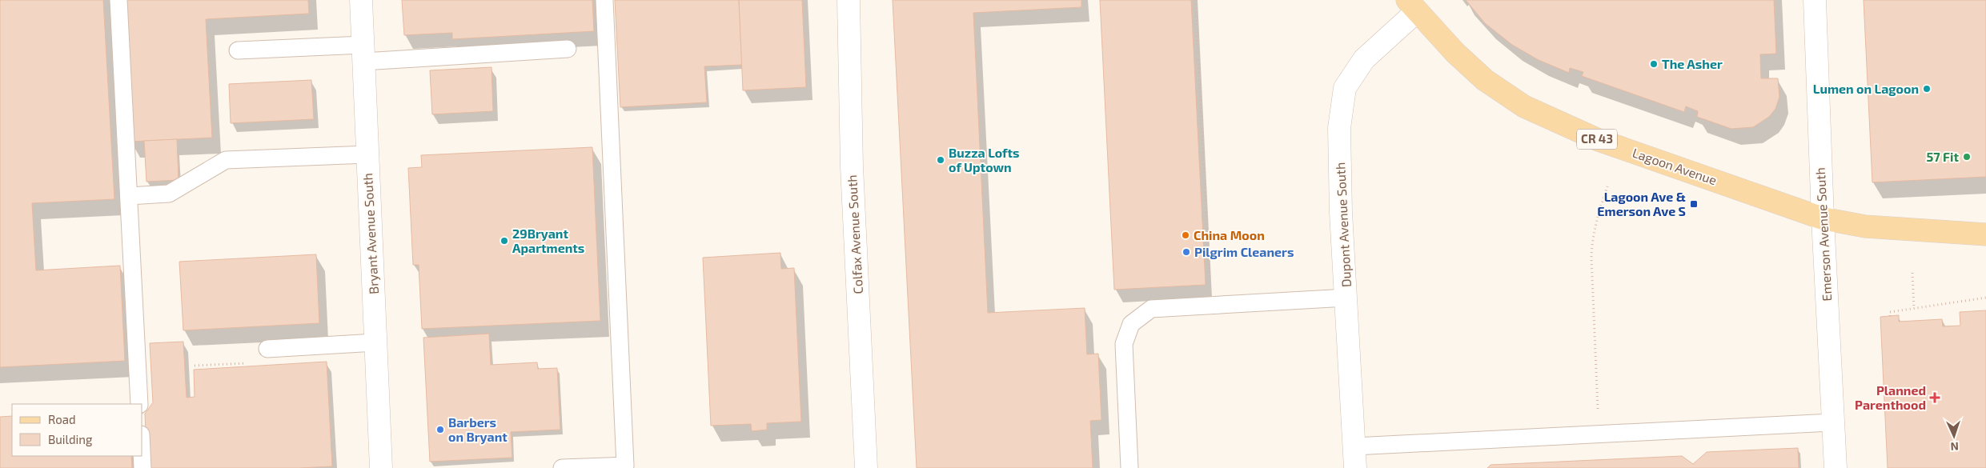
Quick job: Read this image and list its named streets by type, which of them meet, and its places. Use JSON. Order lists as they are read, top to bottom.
{
  "streets": {
    "main road": ["CR 43", "Lagoon Avenue"],
    "street": [
      "Dupont Avenue South",
      "Bryant Avenue South",
      "Colfax Avenue South",
      "Emerson Avenue South"
    ]
  },
  "crossings": [
    ["Lagoon Avenue", "Dupont Avenue South"],
    ["Lagoon Avenue", "Emerson Avenue South"]
  ],
  "places": {
    "other": [
      "The Asher",
      "Lumen on Lagoon",
      "57 Fit",
      "Buzza Lofts of Uptown",
      "China Moon",
      "29Bryant Apartments",
      "Pilgrim Cleaners",
      "Barbers on Bryant"
    ],
    "transit": ["Lagoon Ave & Emerson Ave S"],
    "health": ["Planned Parenthood"]
  },
  "legend": ["Road", "Building"],
  "north": "bottom"
}
